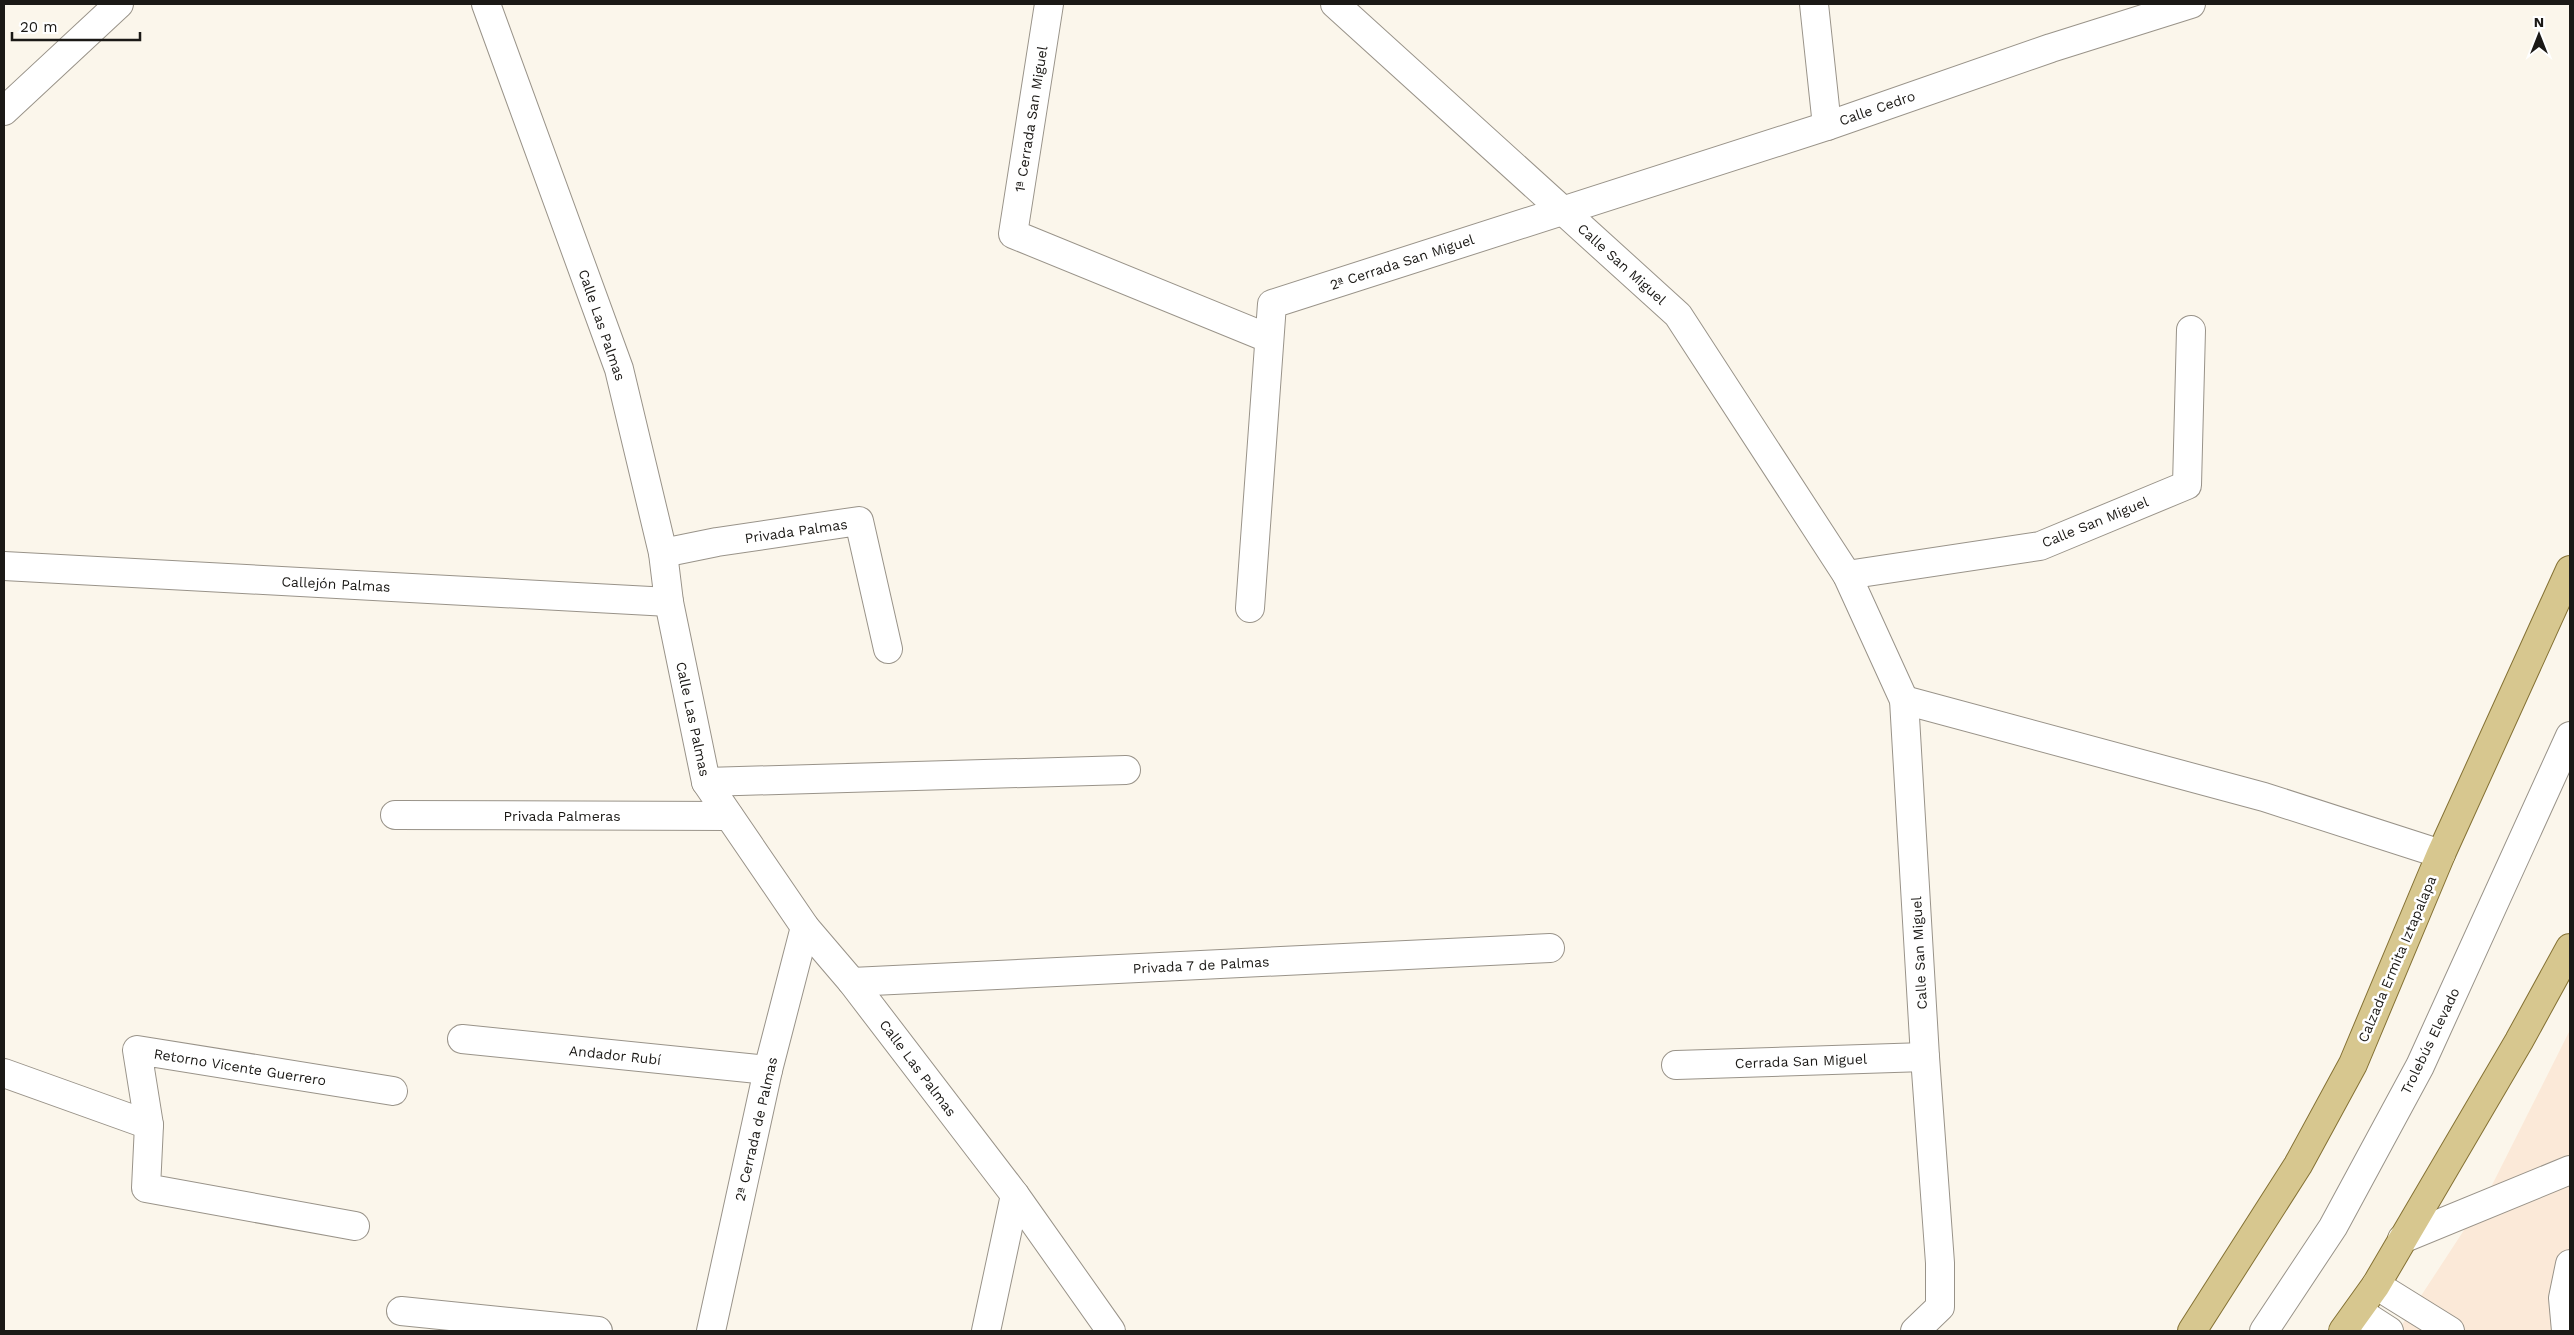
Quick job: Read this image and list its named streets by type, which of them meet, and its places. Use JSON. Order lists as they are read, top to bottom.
{
  "streets": {
    "main road": ["Calzada Ermita Iztapalapa"],
    "street": [
      "Calle Cedro",
      "1ª Cerrada San Miguel",
      "2ª Cerrada San Miguel",
      "Calle San Miguel",
      "Calle Las Palmas",
      "Privada Palmas",
      "Callejón Palmas",
      "Privada Palmeras",
      "Privada 7 de Palmas",
      "Trolebús Elevado",
      "Andador Rubí",
      "Cerrada San Miguel",
      "Retorno Vicente Guerrero",
      "2ª Cerrada de Palmas"
    ]
  },
  "crossings": [
    ["Calle Cedro", "2ª Cerrada San Miguel"],
    ["Calle Cedro", "Calle San Miguel"],
    ["1ª Cerrada San Miguel", "2ª Cerrada San Miguel"],
    ["2ª Cerrada San Miguel", "Calle San Miguel"],
    ["Calle San Miguel", "Cerrada San Miguel"],
    ["Calle Las Palmas", "Privada Palmas"],
    ["Calle Las Palmas", "Callejón Palmas"],
    ["Calle Las Palmas", "Privada Palmeras"],
    ["Calle Las Palmas", "Privada 7 de Palmas"],
    ["Calle Las Palmas", "2ª Cerrada de Palmas"],
    ["Andador Rubí", "2ª Cerrada de Palmas"]
  ],
  "scale_bar": "20 m",
  "north": "top"
}
